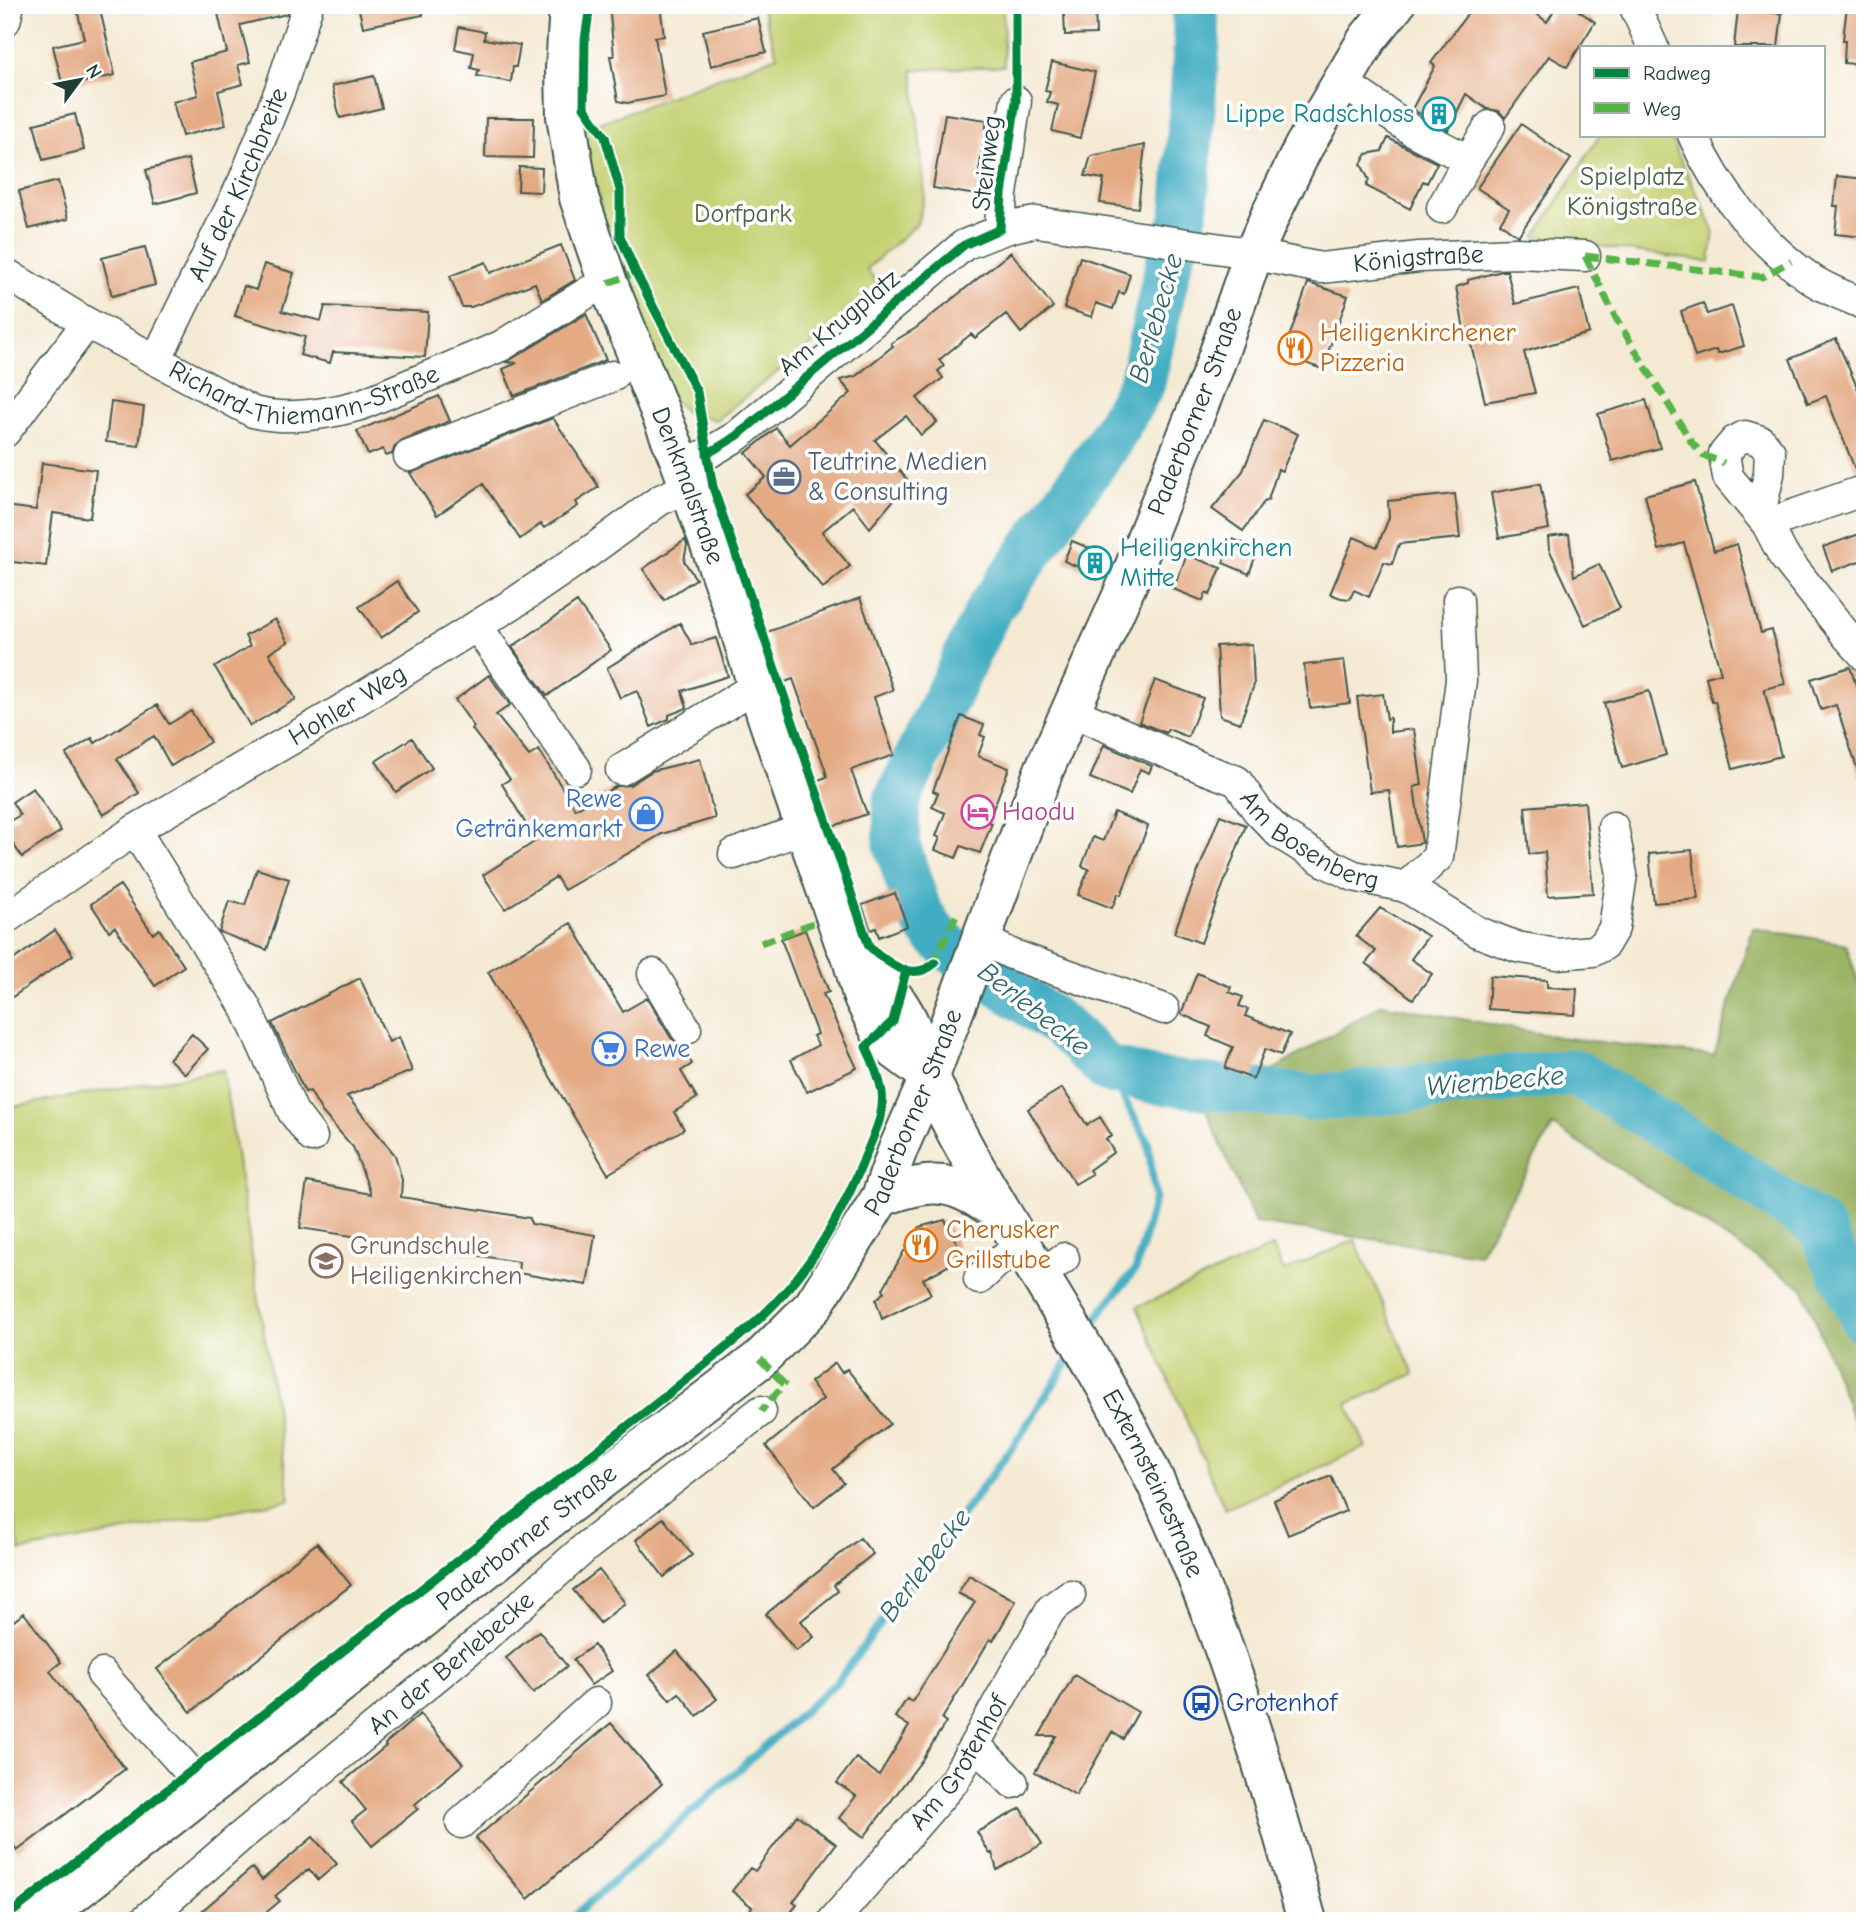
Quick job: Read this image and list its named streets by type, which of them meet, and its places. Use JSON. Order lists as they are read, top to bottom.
{
  "streets": {
    "main road": ["Paderborner Straße", "Denkmalstraße", "Externsteinestraße"],
    "street": [
      "Steinweg",
      "Auf der Kirchbreite",
      "Königstraße",
      "Am Krugplatz",
      "Richard-Thiemann-Straße",
      "Hohler Weg",
      "Am Bosenberg",
      "An der Berlebecke",
      "Am Grotenhof"
    ]
  },
  "crossings": [
    ["Steinweg", "Am Krugplatz"],
    ["Auf der Kirchbreite", "Richard-Thiemann-Straße"],
    ["Königstraße", "Am Krugplatz"],
    ["Königstraße", "Paderborner Straße"],
    ["Am Krugplatz", "Paderborner Straße"],
    ["Am Krugplatz", "Denkmalstraße"],
    ["Am Krugplatz", "Hohler Weg"],
    ["Richard-Thiemann-Straße", "Denkmalstraße"],
    ["Paderborner Straße", "Denkmalstraße"],
    ["Paderborner Straße", "Am Bosenberg"],
    ["Paderborner Straße", "Externsteinestraße"],
    ["Denkmalstraße", "Hohler Weg"],
    ["Denkmalstraße", "Externsteinestraße"]
  ],
  "water": ["Berlebecke", "Wiembecke"],
  "parks": ["Spielplatz Königstraße", "Dorfpark"],
  "places": {
    "building": ["Lippe Radschloss", "Heiligenkirchen Mitte"],
    "restaurant": ["Heiligenkirchener Pizzeria", "Cherusker Grillstube"],
    "office": ["Teutrine Medien & Consulting"],
    "hotel": ["Haodu"],
    "shop": ["Rewe Getränkemarkt"],
    "supermarket": ["Rewe"],
    "school or university": ["Grundschule Heiligenkirchen"],
    "bus stop": ["Grotenhof"]
  },
  "legend": ["Radweg", "Weg"],
  "north": "top right"
}
